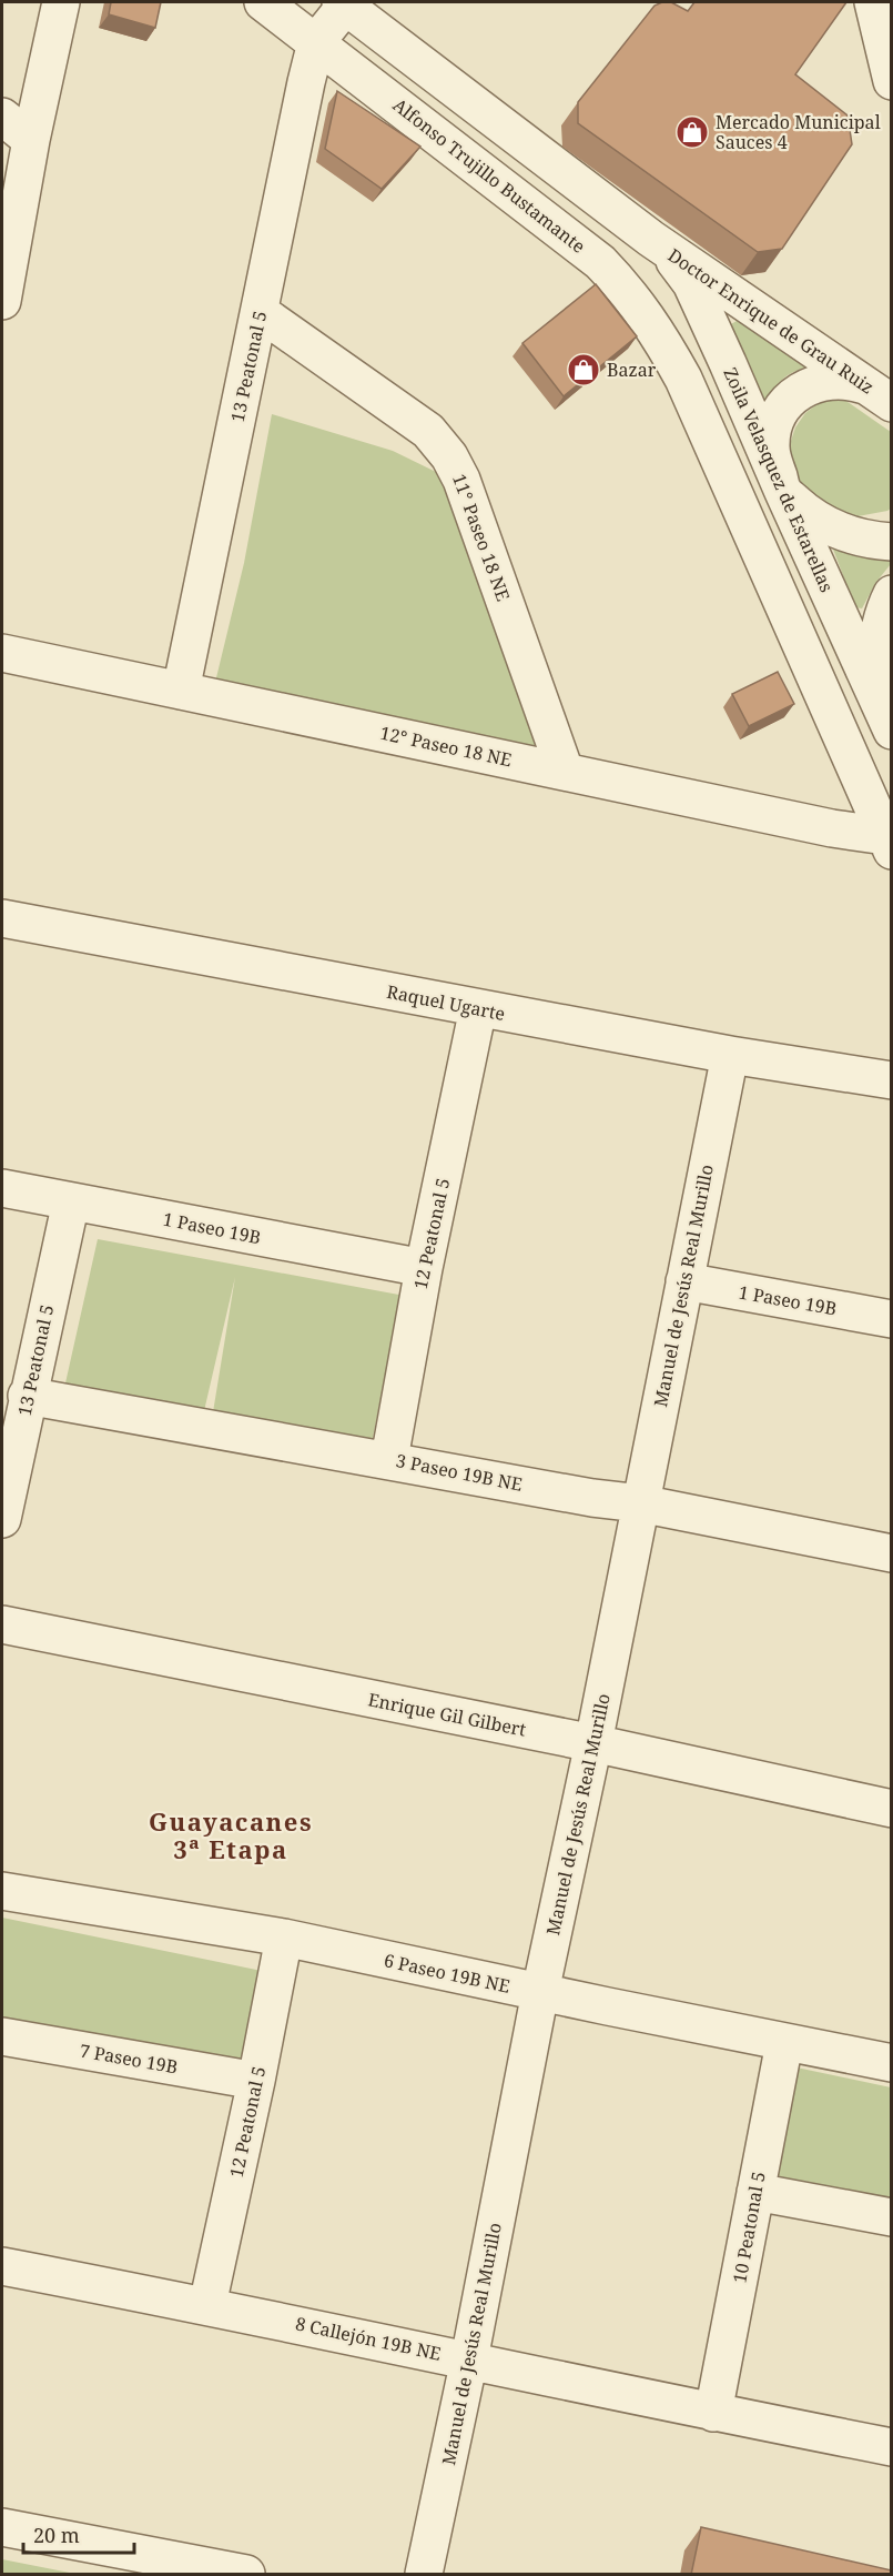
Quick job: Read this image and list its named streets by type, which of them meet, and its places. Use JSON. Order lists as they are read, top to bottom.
{
  "streets": {
    "street": [
      "Alfonso Trujillo Bustamante",
      "Doctor Enrique de Grau Ruiz",
      "13 Peatonal 5",
      "Zoila Velasquez de Estarellas",
      "11° Paseo 18 NE",
      "12° Paseo 18 NE",
      "Raquel Ugarte",
      "1 Paseo 19B",
      "12 Peatonal 5",
      "Manuel de Jesús Real Murillo",
      "3 Paseo 19B NE",
      "Enrique Gil Gilbert",
      "6 Paseo 19B NE",
      "7 Paseo 19B",
      "10 Peatonal 5",
      "8 Callejón 19B NE"
    ]
  },
  "crossings": [
    ["Alfonso Trujillo Bustamante", "13 Peatonal 5"],
    ["Alfonso Trujillo Bustamante", "12° Paseo 18 NE"],
    ["Doctor Enrique de Grau Ruiz", "Zoila Velasquez de Estarellas"],
    ["13 Peatonal 5", "11° Paseo 18 NE"],
    ["13 Peatonal 5", "12° Paseo 18 NE"],
    ["13 Peatonal 5", "1 Paseo 19B"],
    ["13 Peatonal 5", "3 Paseo 19B NE"],
    ["11° Paseo 18 NE", "12° Paseo 18 NE"],
    ["Raquel Ugarte", "12 Peatonal 5"],
    ["Raquel Ugarte", "Manuel de Jesús Real Murillo"],
    ["1 Paseo 19B", "12 Peatonal 5"],
    ["1 Paseo 19B", "Manuel de Jesús Real Murillo"],
    ["12 Peatonal 5", "3 Paseo 19B NE"],
    ["12 Peatonal 5", "6 Paseo 19B NE"],
    ["12 Peatonal 5", "7 Paseo 19B"],
    ["12 Peatonal 5", "8 Callejón 19B NE"],
    ["Manuel de Jesús Real Murillo", "3 Paseo 19B NE"],
    ["Manuel de Jesús Real Murillo", "Enrique Gil Gilbert"],
    ["Manuel de Jesús Real Murillo", "6 Paseo 19B NE"],
    ["Manuel de Jesús Real Murillo", "8 Callejón 19B NE"],
    ["6 Paseo 19B NE", "10 Peatonal 5"],
    ["10 Peatonal 5", "8 Callejón 19B NE"]
  ],
  "districts": ["Guayacanes 3ª Etapa"],
  "places": {
    "shop": ["Mercado Municipal Sauces 4", "Bazar"]
  },
  "scale_bar": "20 m"
}
